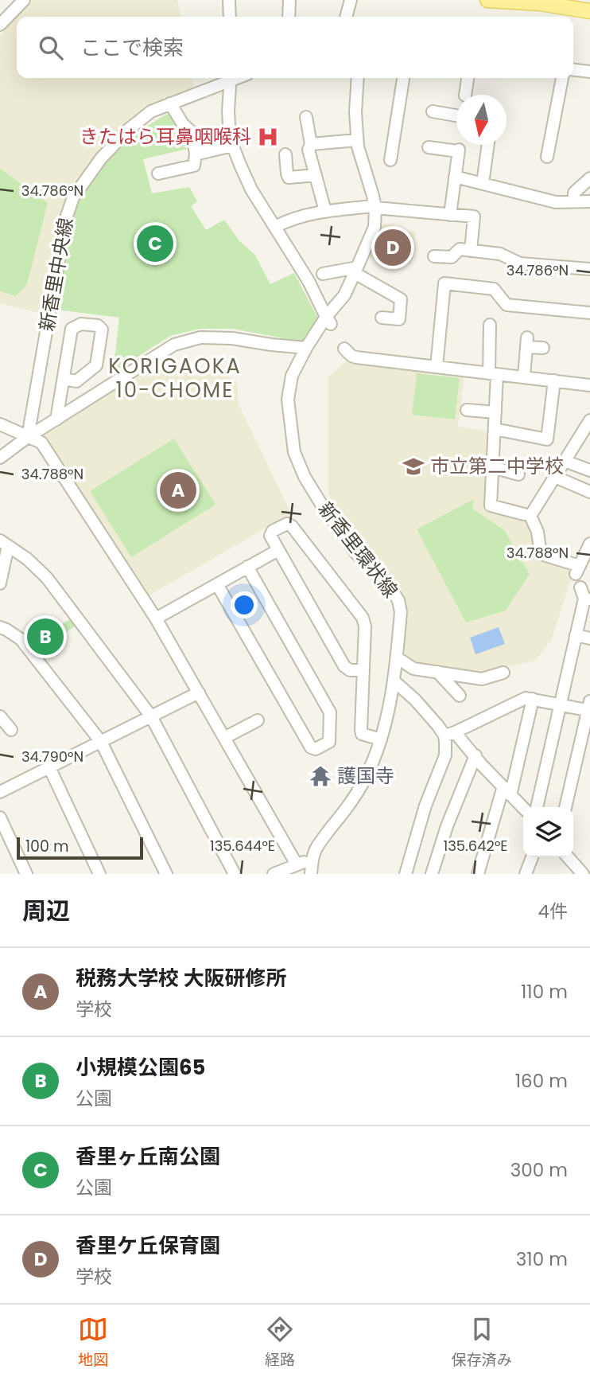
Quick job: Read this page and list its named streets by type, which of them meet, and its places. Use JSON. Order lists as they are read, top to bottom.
{
  "streets": {
    "street": ["新香里中央線", "新香里環状線"]
  },
  "districts": ["KORIGAOKA 10-CHOME"],
  "places": {
    "hospital": ["きたはら耳鼻咽喉科"],
    "school or university": ["市立第二中学校"],
    "temple": ["護国寺"]
  },
  "scale_bar": "100 m",
  "north": "bottom",
  "page": {
    "search": "ここで検索",
    "pins": [
      "C",
      "D",
      "A",
      "B"
    ],
    "scale": "100 m",
    "heading": ["周辺", "4件"],
    "list": [
      {
        "mark": "A",
        "name": "税務大学校 大阪研修所",
        "note": "学校",
        "value": "110 m"
      },
      {
        "mark": "B",
        "name": "小規模公園65",
        "note": "公園",
        "value": "160 m"
      },
      {
        "mark": "C",
        "name": "香里ヶ丘南公園",
        "note": "公園",
        "value": "300 m"
      },
      {
        "mark": "D",
        "name": "香里ケ丘保育園",
        "note": "学校",
        "value": "310 m"
      }
    ],
    "nav": ["地図", "経路", "保存済み"]
  },
  "coordinates": [
    "34.786°N",
    "34.788°N",
    "34.790°N",
    "135.644°E",
    "135.642°E"
  ]
}
